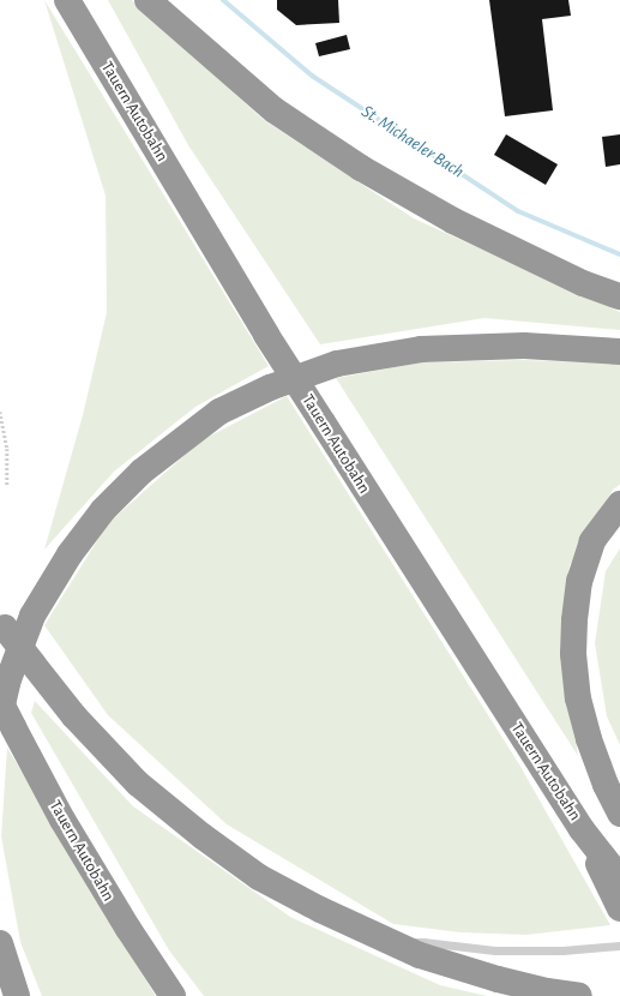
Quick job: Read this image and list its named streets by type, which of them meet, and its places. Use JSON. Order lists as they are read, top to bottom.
{
  "streets": {
    "highway": ["Tauern Autobahn"]
  },
  "water": ["St. Michaeler Bach"]
}
